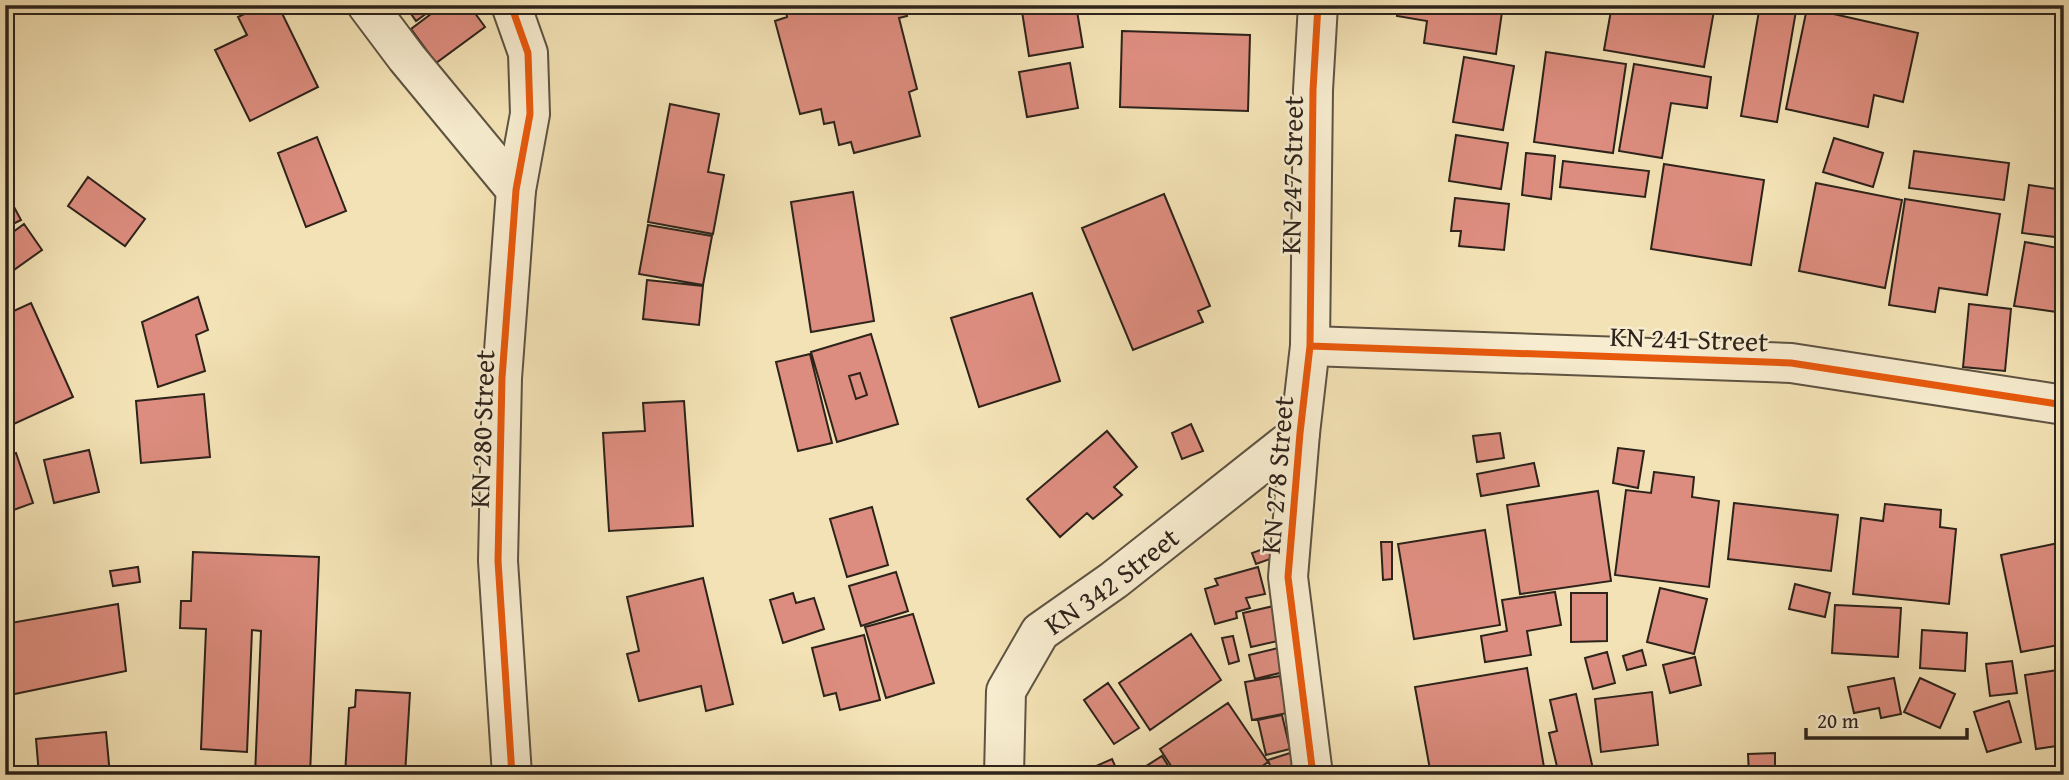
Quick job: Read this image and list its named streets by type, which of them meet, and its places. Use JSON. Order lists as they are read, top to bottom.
{
  "streets": {
    "street": [
      "KN 247 Street",
      "KN 241 Street",
      "KN 280 Street",
      "KN 278 Street",
      "KN 342 Street"
    ]
  },
  "crossings": [
    ["KN 247 Street", "KN 241 Street"],
    ["KN 247 Street", "KN 278 Street"],
    ["KN 241 Street", "KN 278 Street"],
    ["KN 278 Street", "KN 342 Street"]
  ],
  "scale_bar": "20 m"
}
